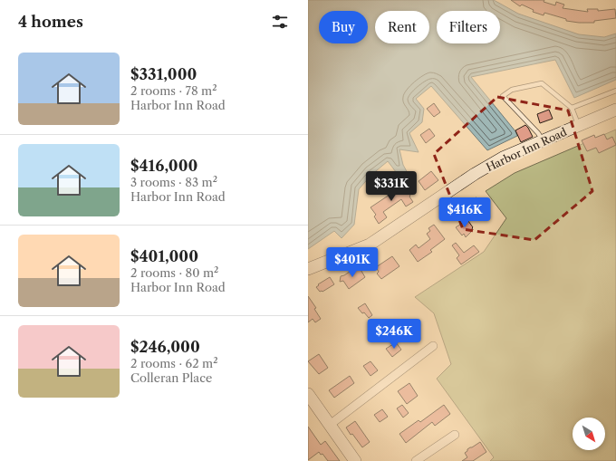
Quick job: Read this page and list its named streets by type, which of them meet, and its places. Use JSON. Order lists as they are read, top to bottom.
{
  "streets": {
    "main road": ["Harbor Inn Road"]
  },
  "north": "bottom right",
  "page": {
    "heading": "4 homes",
    "chip": ["Buy", "Rent", "Filters"],
    "list": [
      {
        "name": "$331,000",
        "note": "2 rooms · 78 m² · Harbor Inn Road"
      },
      {
        "name": "$416,000",
        "note": "3 rooms · 83 m² · Harbor Inn Road"
      },
      {
        "name": "$401,000",
        "note": "2 rooms · 80 m² · Harbor Inn Road"
      },
      {
        "name": "$246,000",
        "note": "2 rooms · 62 m² · Colleran Place"
      }
    ],
    "price": [
      "$331K",
      "$416K",
      "$401K",
      "$246K"
    ]
  }
}
